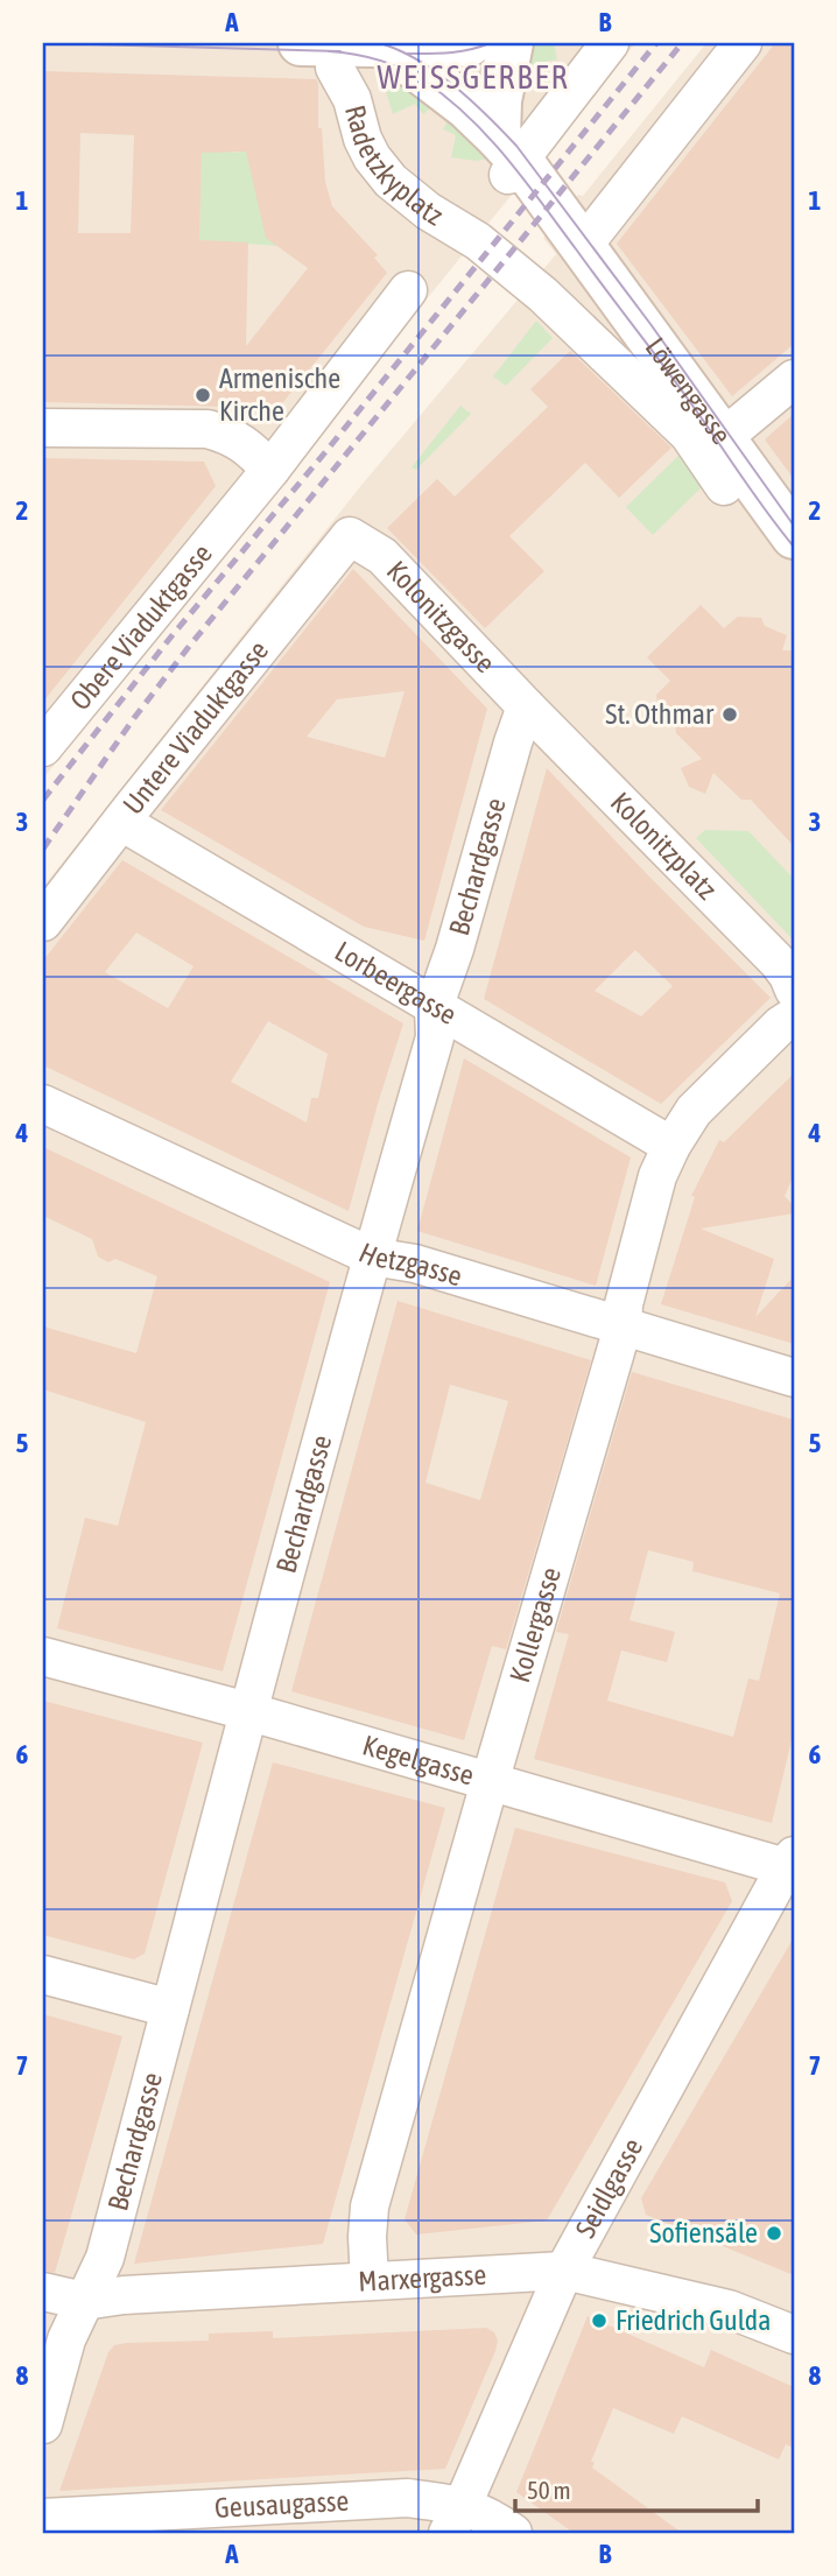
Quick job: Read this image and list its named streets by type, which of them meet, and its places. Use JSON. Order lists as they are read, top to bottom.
{
  "streets": {
    "street": [
      "Radetzkyplatz",
      "Löwengasse",
      "Kolonitzgasse",
      "Obere Viaduktgasse",
      "Untere Viaduktgasse",
      "Kolonitzplatz",
      "Bechardgasse",
      "Lorbeergasse",
      "Hetzgasse",
      "Kollergasse",
      "Kegelgasse",
      "Seidlgasse",
      "Marxergasse",
      "Geusaugasse"
    ]
  },
  "crossings": [
    ["Kolonitzgasse", "Untere Viaduktgasse"],
    ["Kolonitzgasse", "Kolonitzplatz"],
    ["Kolonitzgasse", "Bechardgasse"],
    ["Untere Viaduktgasse", "Lorbeergasse"],
    ["Kolonitzplatz", "Bechardgasse"],
    ["Bechardgasse", "Lorbeergasse"],
    ["Bechardgasse", "Hetzgasse"],
    ["Bechardgasse", "Kegelgasse"],
    ["Bechardgasse", "Marxergasse"],
    ["Lorbeergasse", "Kollergasse"],
    ["Hetzgasse", "Kollergasse"],
    ["Kollergasse", "Kegelgasse"],
    ["Kollergasse", "Marxergasse"],
    ["Kegelgasse", "Seidlgasse"],
    ["Seidlgasse", "Marxergasse"],
    ["Seidlgasse", "Geusaugasse"]
  ],
  "districts": ["WEISSGERBER"],
  "places": [
    "Armenische Kirche",
    "St. Othmar",
    "Sofiensäle",
    "Friedrich Gulda"
  ],
  "scale_bar": "50 m",
  "grid": {
    "columns": ["A", "B"],
    "rows": [
      "1",
      "2",
      "3",
      "4",
      "5",
      "6",
      "7",
      "8"
    ]
  }
}
